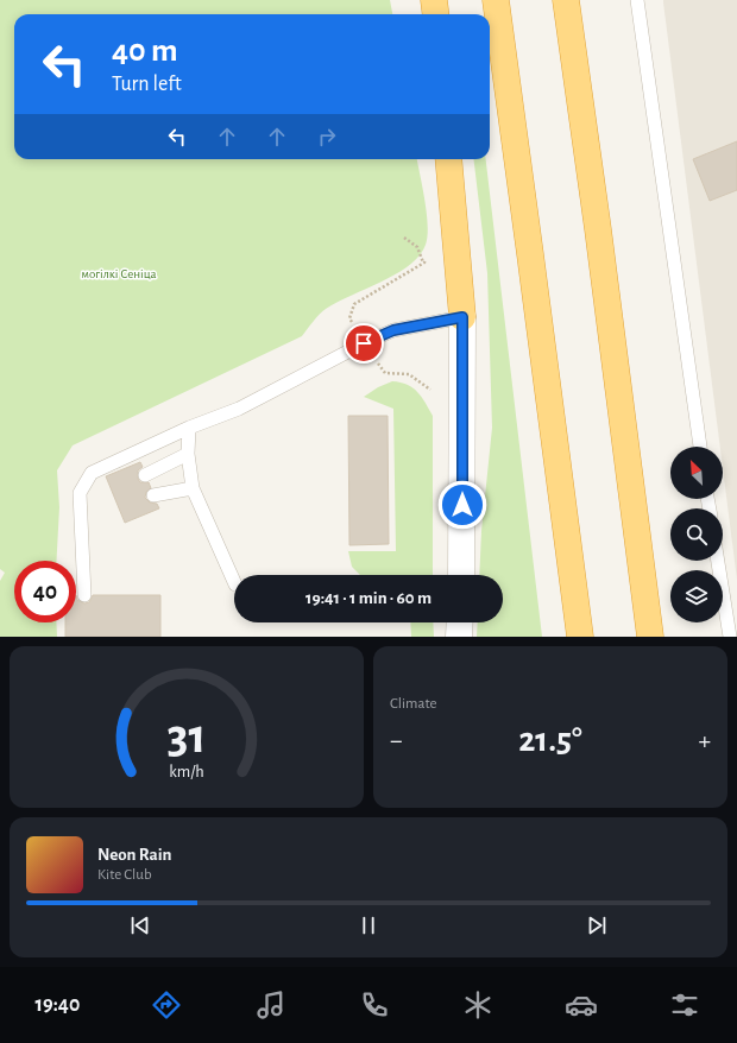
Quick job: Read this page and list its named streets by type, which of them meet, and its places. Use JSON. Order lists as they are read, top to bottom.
{
  "parks": ["могілкі Сеніца"],
  "north": "top left",
  "page": {
    "turn": ["40 m", "Turn left"],
    "limit": "40",
    "trip": "19:41 · 1 min · 60 m",
    "tile": "Climate",
    "heat": ["−", "21.5°", "+"],
    "song": ["Neon Rain", "Kite Club"],
    "tabs": "19:40",
    "gauge": ["31", "km/h"]
  }
}
